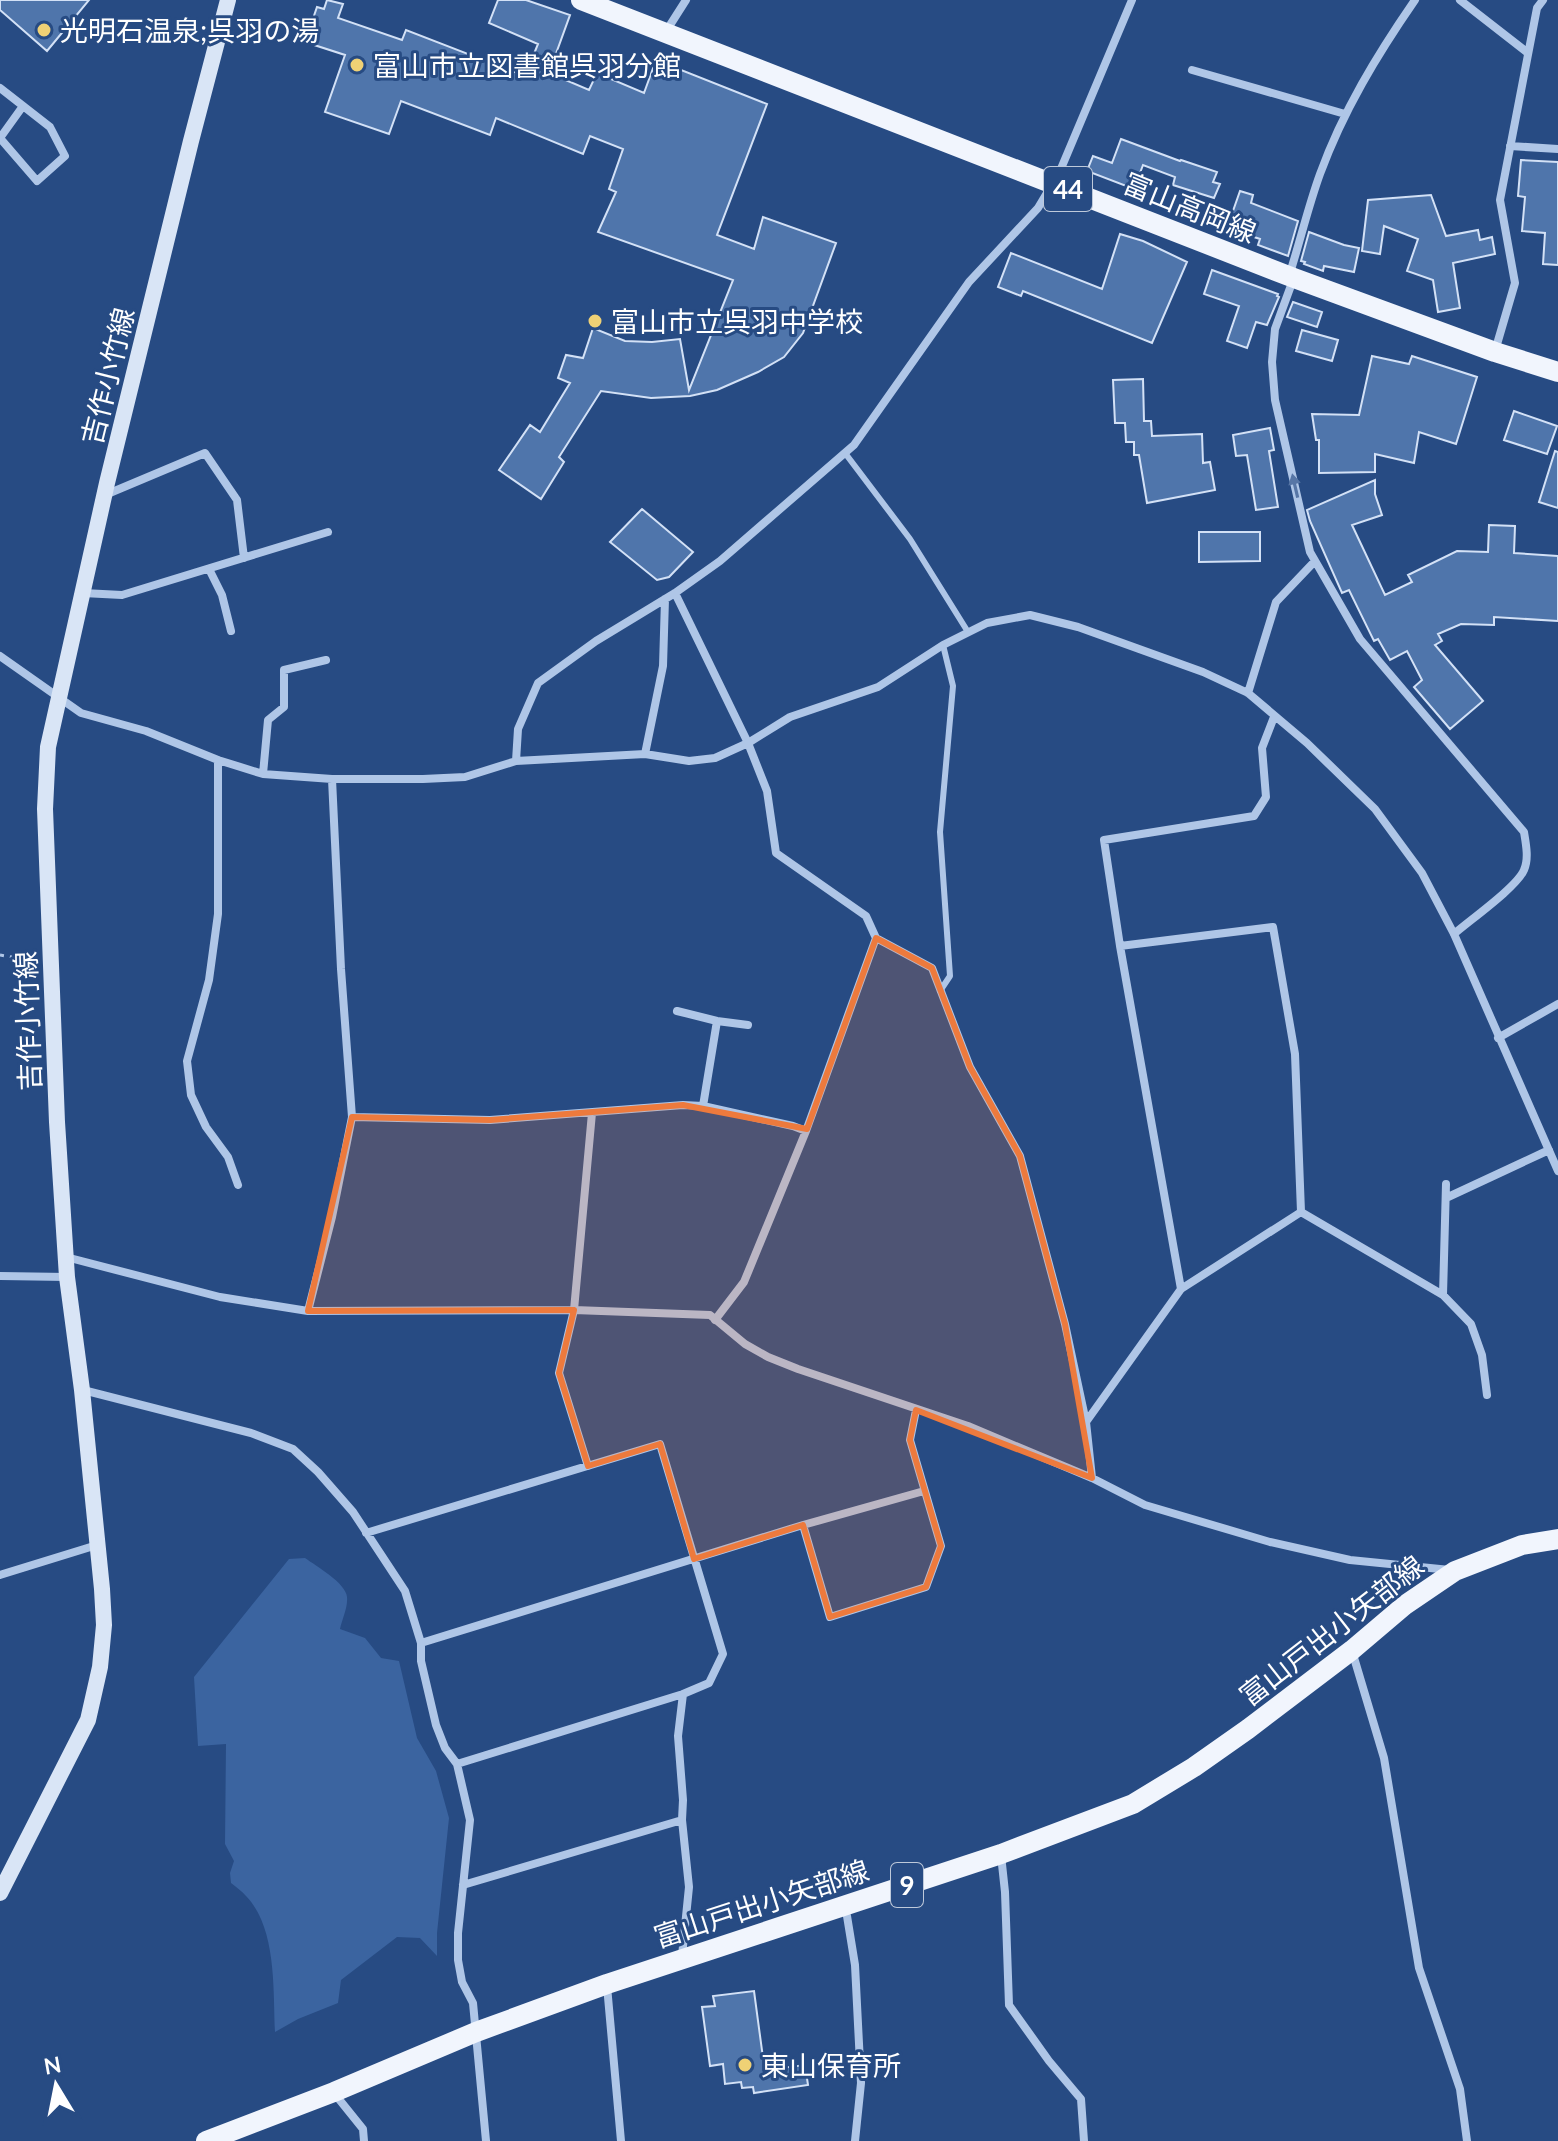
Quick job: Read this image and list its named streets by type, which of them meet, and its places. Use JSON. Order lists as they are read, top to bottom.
{
  "streets": {
    "main road": [
      "44",
      "富山高岡線",
      "吉作小竹線",
      "富山戸出小矢部線",
      "9"
    ]
  },
  "places": [
    "光明石温泉;呉羽の湯",
    "富山市立図書館呉羽分館",
    "富山市立呉羽中学校",
    "東山保育所"
  ],
  "north": "top"
}
